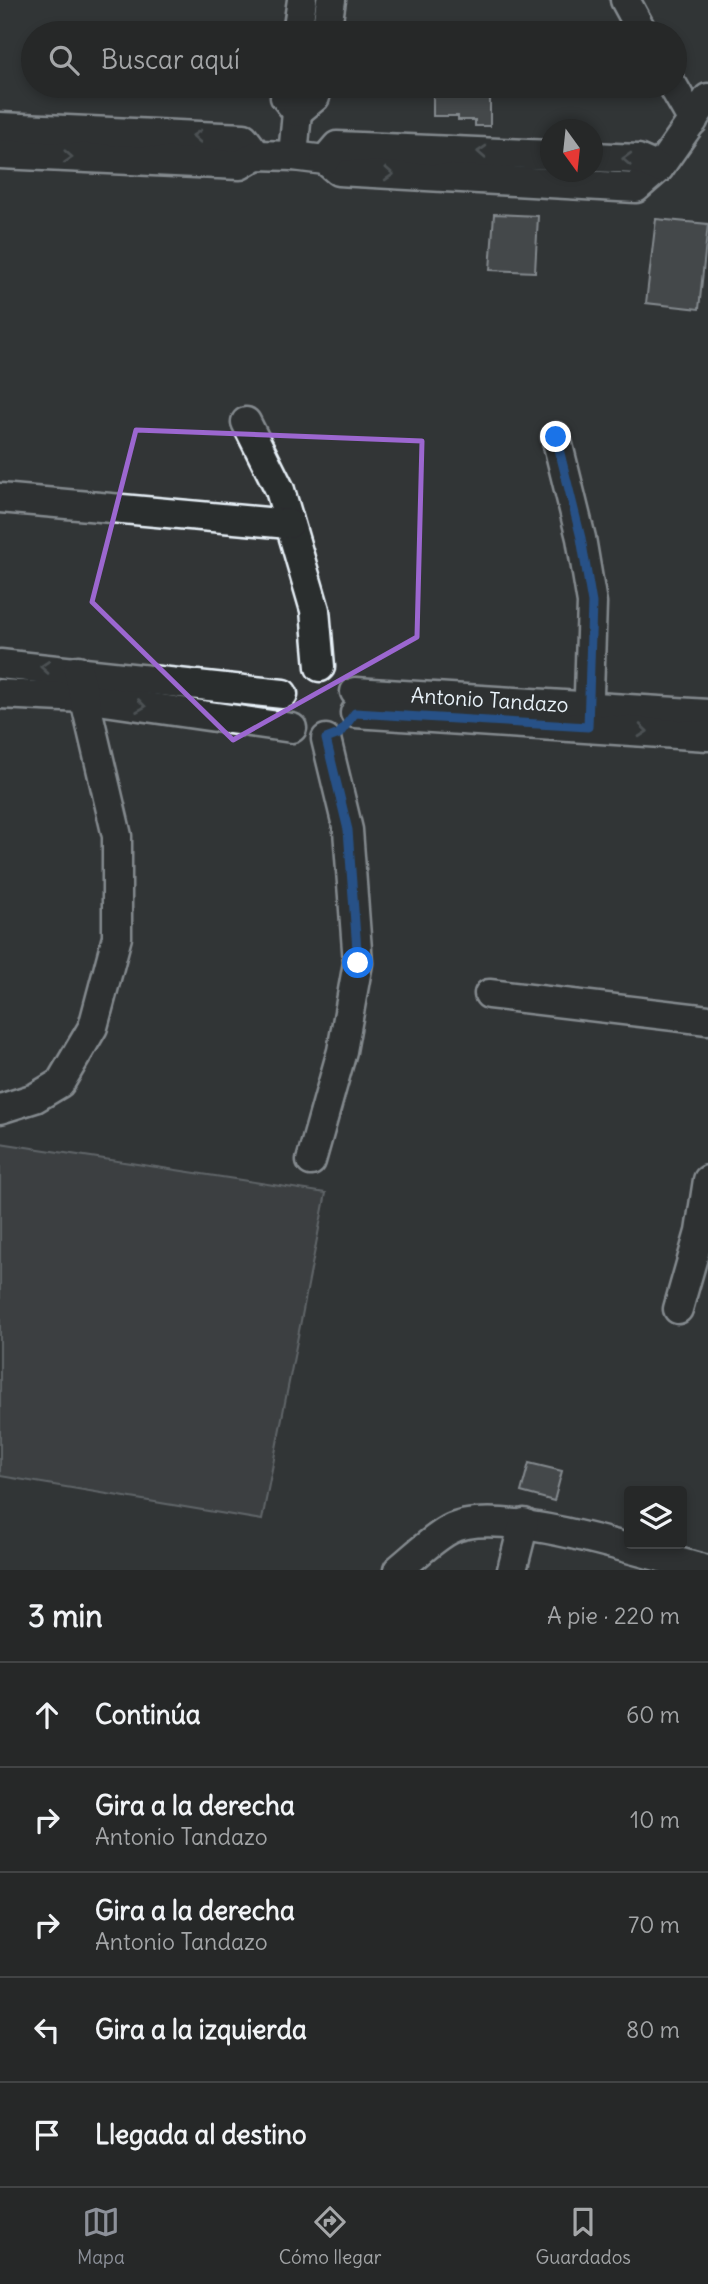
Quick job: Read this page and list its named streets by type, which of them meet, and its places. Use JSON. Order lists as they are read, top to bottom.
{
  "streets": {
    "street": ["Antonio Tandazo"]
  },
  "north": "bottom",
  "page": {
    "search": "Buscar aquí",
    "heading": ["3 min", "A pie · 220 m"],
    "list": [
      ["Continúa", "60 m"],
      ["Gira a la derecha", "Antonio Tandazo", "10 m"],
      ["Gira a la derecha", "Antonio Tandazo", "70 m"],
      ["Gira a la izquierda", "80 m"],
      "Llegada al destino"
    ],
    "nav": ["Mapa", "Cómo llegar", "Guardados"]
  }
}
